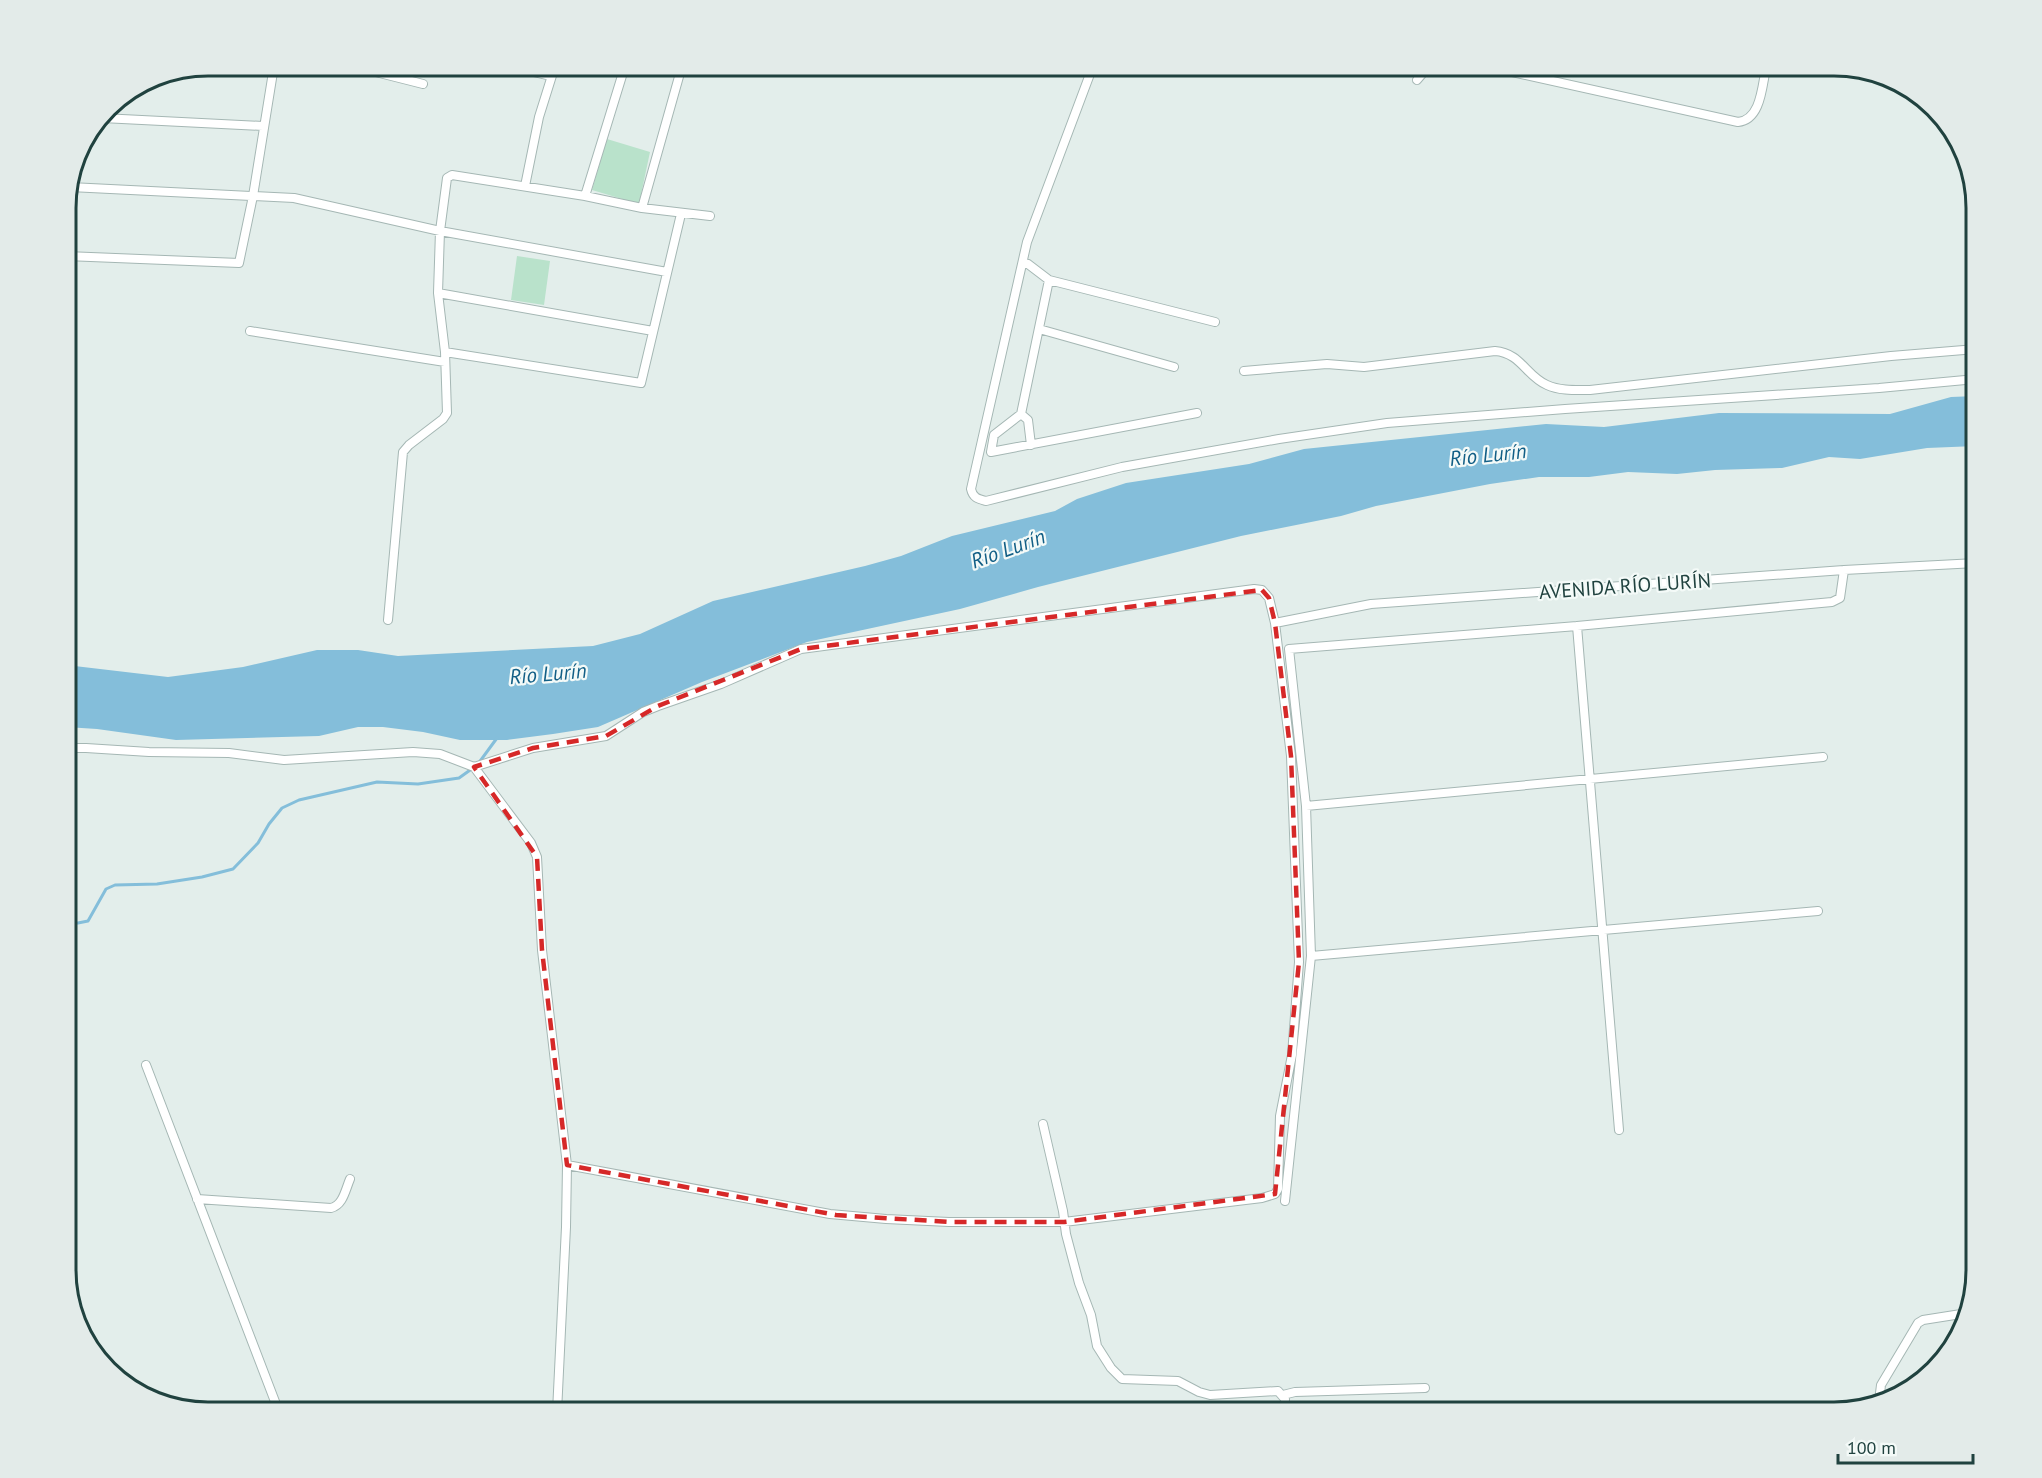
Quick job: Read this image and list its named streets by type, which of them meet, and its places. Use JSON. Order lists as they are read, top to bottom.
{
  "streets": {
    "street": ["AVENIDA RÍO LURÍN"]
  },
  "water": ["Río Lurín"],
  "scale_bar": "100 m"
}
